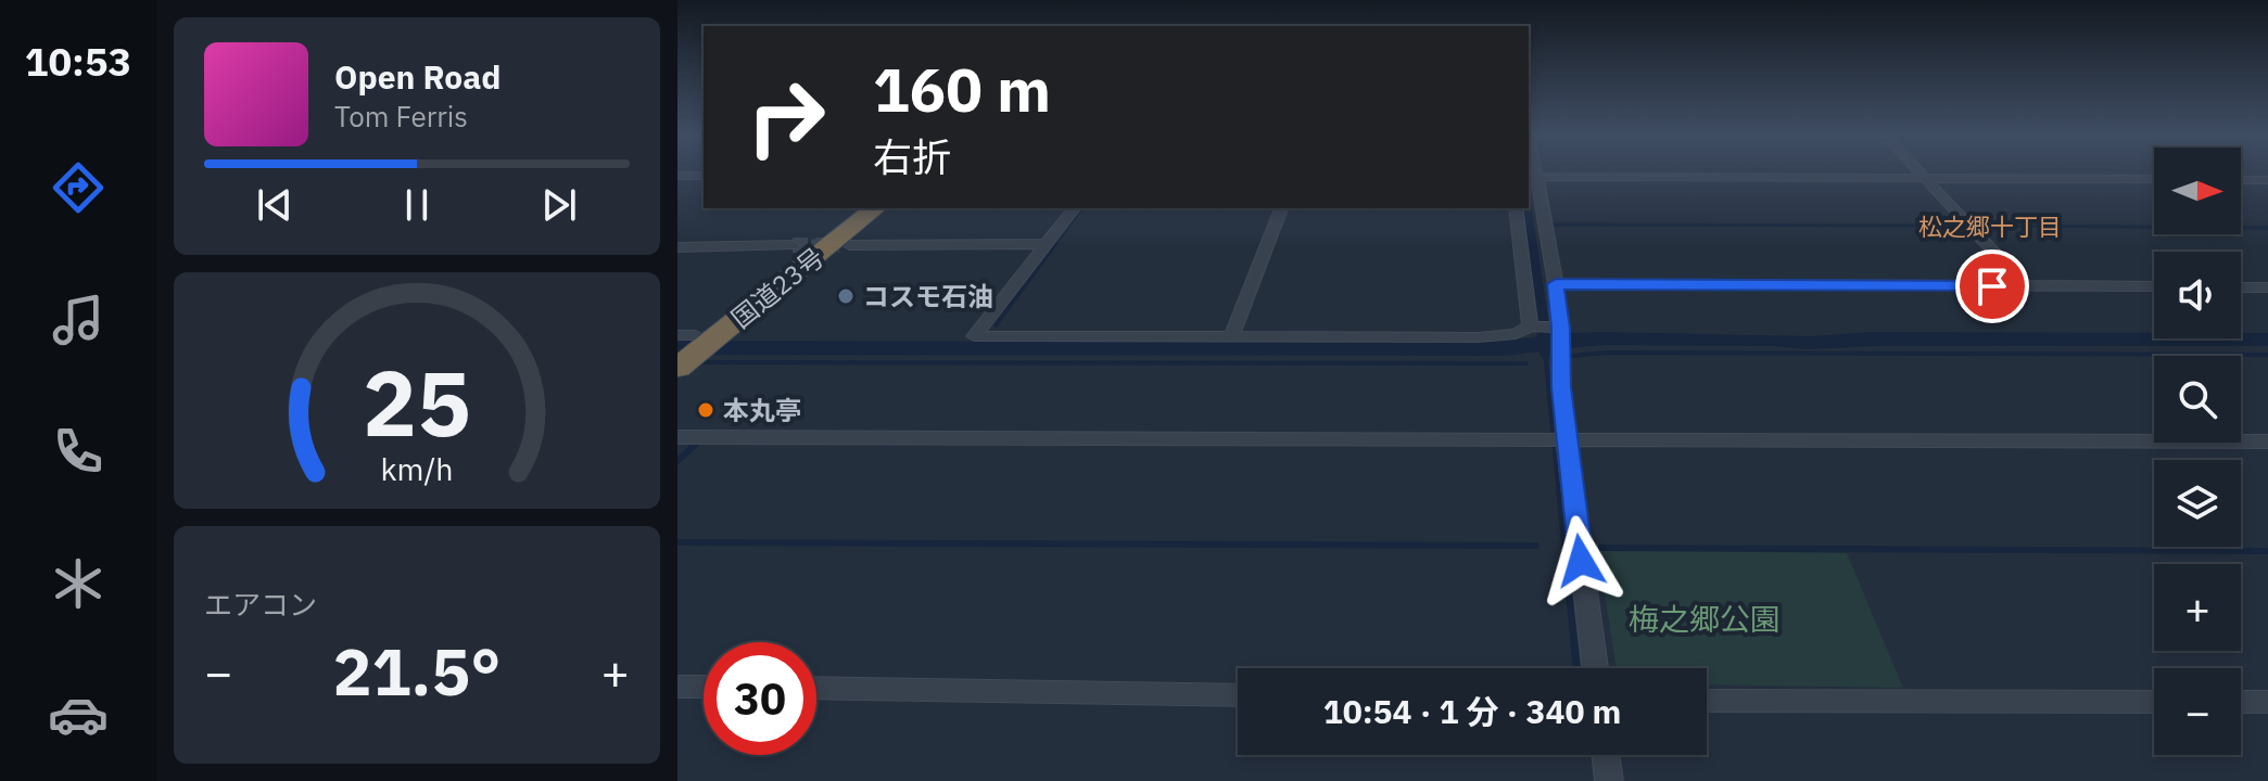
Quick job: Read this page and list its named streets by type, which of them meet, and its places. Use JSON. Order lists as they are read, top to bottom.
{
  "streets": {
    "highway": ["国道23号"]
  },
  "districts": ["松之郷十丁目"],
  "parks": ["梅之郷公園"],
  "places": ["コスモ石油", "本丸亭"],
  "north": "right",
  "page": {
    "tabs": "10:53",
    "turn": ["160 m", "右折"],
    "song": ["Open Road", "Tom Ferris"],
    "map_buttons": ["+", "−"],
    "tile": "エアコン",
    "heat": ["−", "21.5°", "+"],
    "limit": "30",
    "trip": "10:54 · 1 分 · 340 m",
    "gauge": ["25", "km/h"]
  }
}
